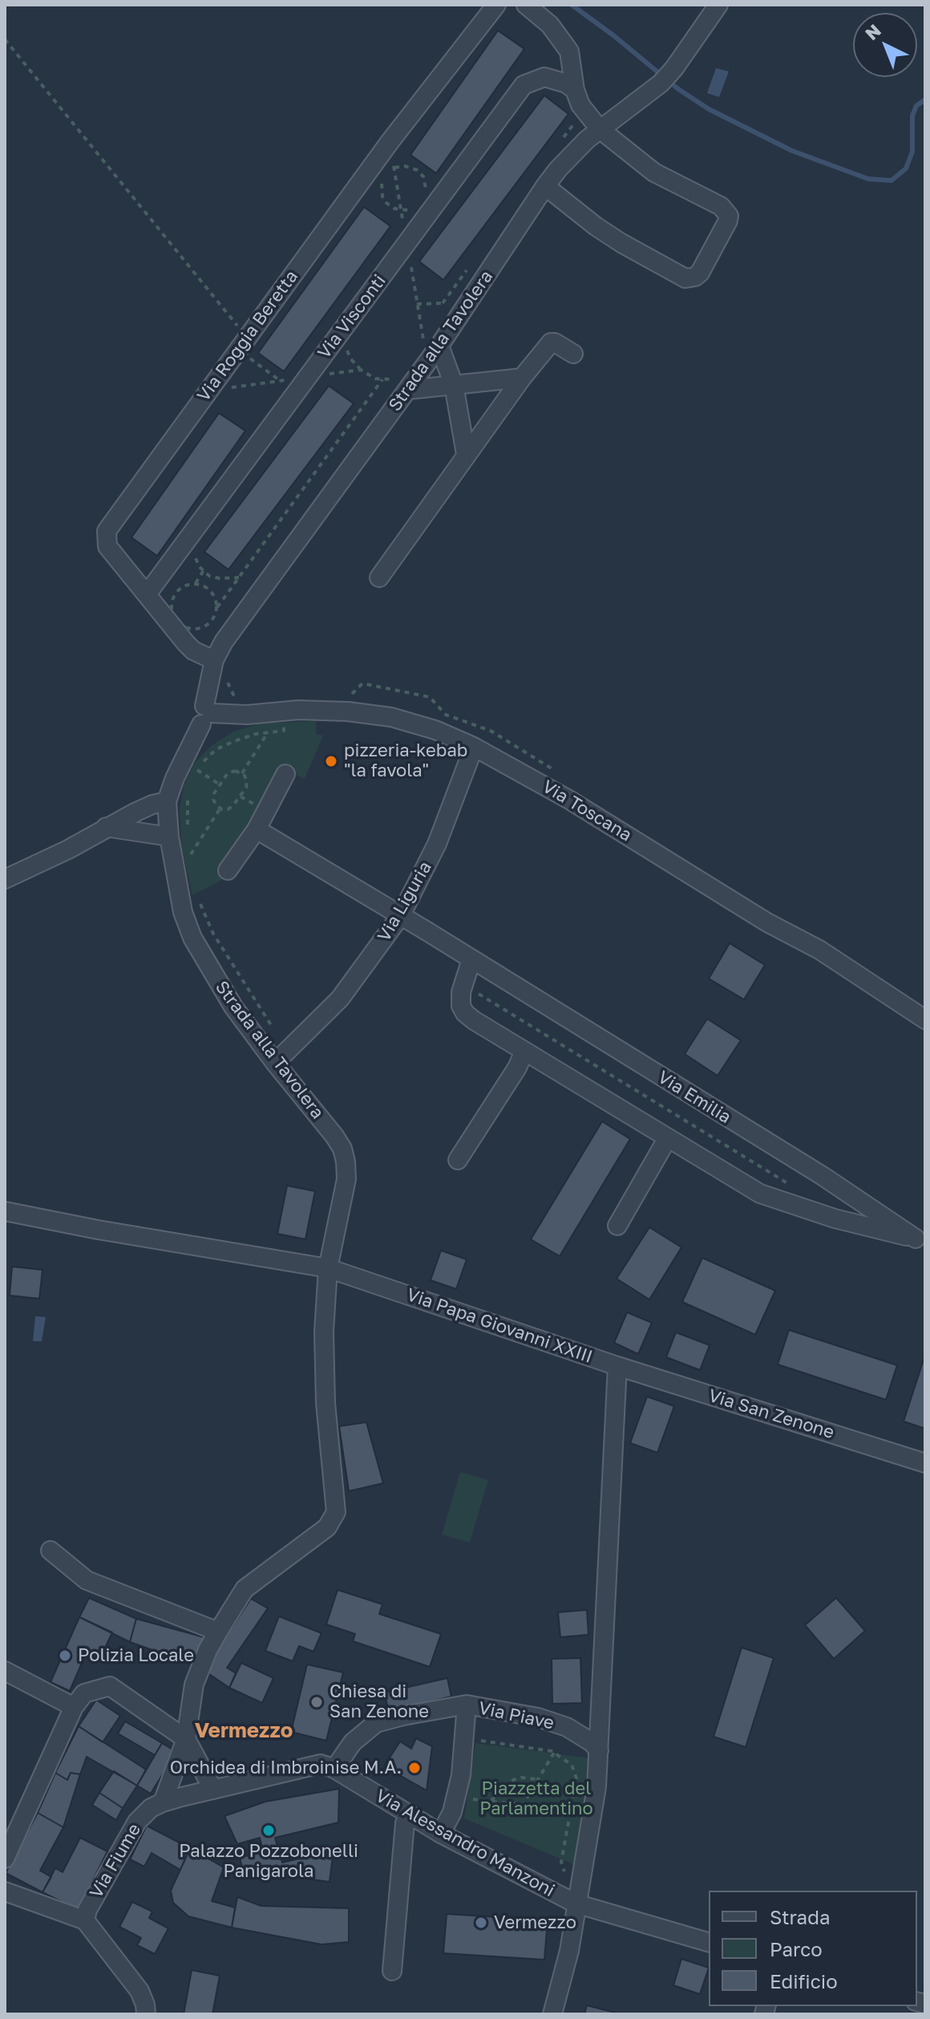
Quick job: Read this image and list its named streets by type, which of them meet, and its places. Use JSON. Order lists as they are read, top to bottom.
{
  "streets": {
    "street": [
      "Via Visconti",
      "Via Roggia Beretta",
      "Strada alla Tavolera",
      "Via Toscana",
      "Via Liguria",
      "Via Emilia",
      "Via Papa Giovanni XXIII",
      "Via San Zenone",
      "Via Piave",
      "Via Alessandro Manzoni",
      "Via Fiume"
    ]
  },
  "crossings": [
    ["Via Visconti", "Via Roggia Beretta"],
    ["Via Roggia Beretta", "Strada alla Tavolera"],
    ["Strada alla Tavolera", "Via Toscana"],
    ["Strada alla Tavolera", "Via Liguria"],
    ["Strada alla Tavolera", "Via Papa Giovanni XXIII"],
    ["Via Toscana", "Via Liguria"],
    ["Via Liguria", "Via Emilia"],
    ["Via Papa Giovanni XXIII", "Via San Zenone"],
    ["Via Piave", "Via Alessandro Manzoni"]
  ],
  "districts": ["Vermezzo"],
  "parks": ["Piazzetta del Parlamentino"],
  "places": [
    "pizzeria-kebab \"la favola\"",
    "Polizia Locale",
    "Chiesa di San Zenone",
    "Orchidea di Imbroinise M.A.",
    "Palazzo Pozzobonelli Panigarola",
    "Vermezzo"
  ],
  "legend": ["Strada", "Parco", "Edificio"],
  "north": "top left"
}
